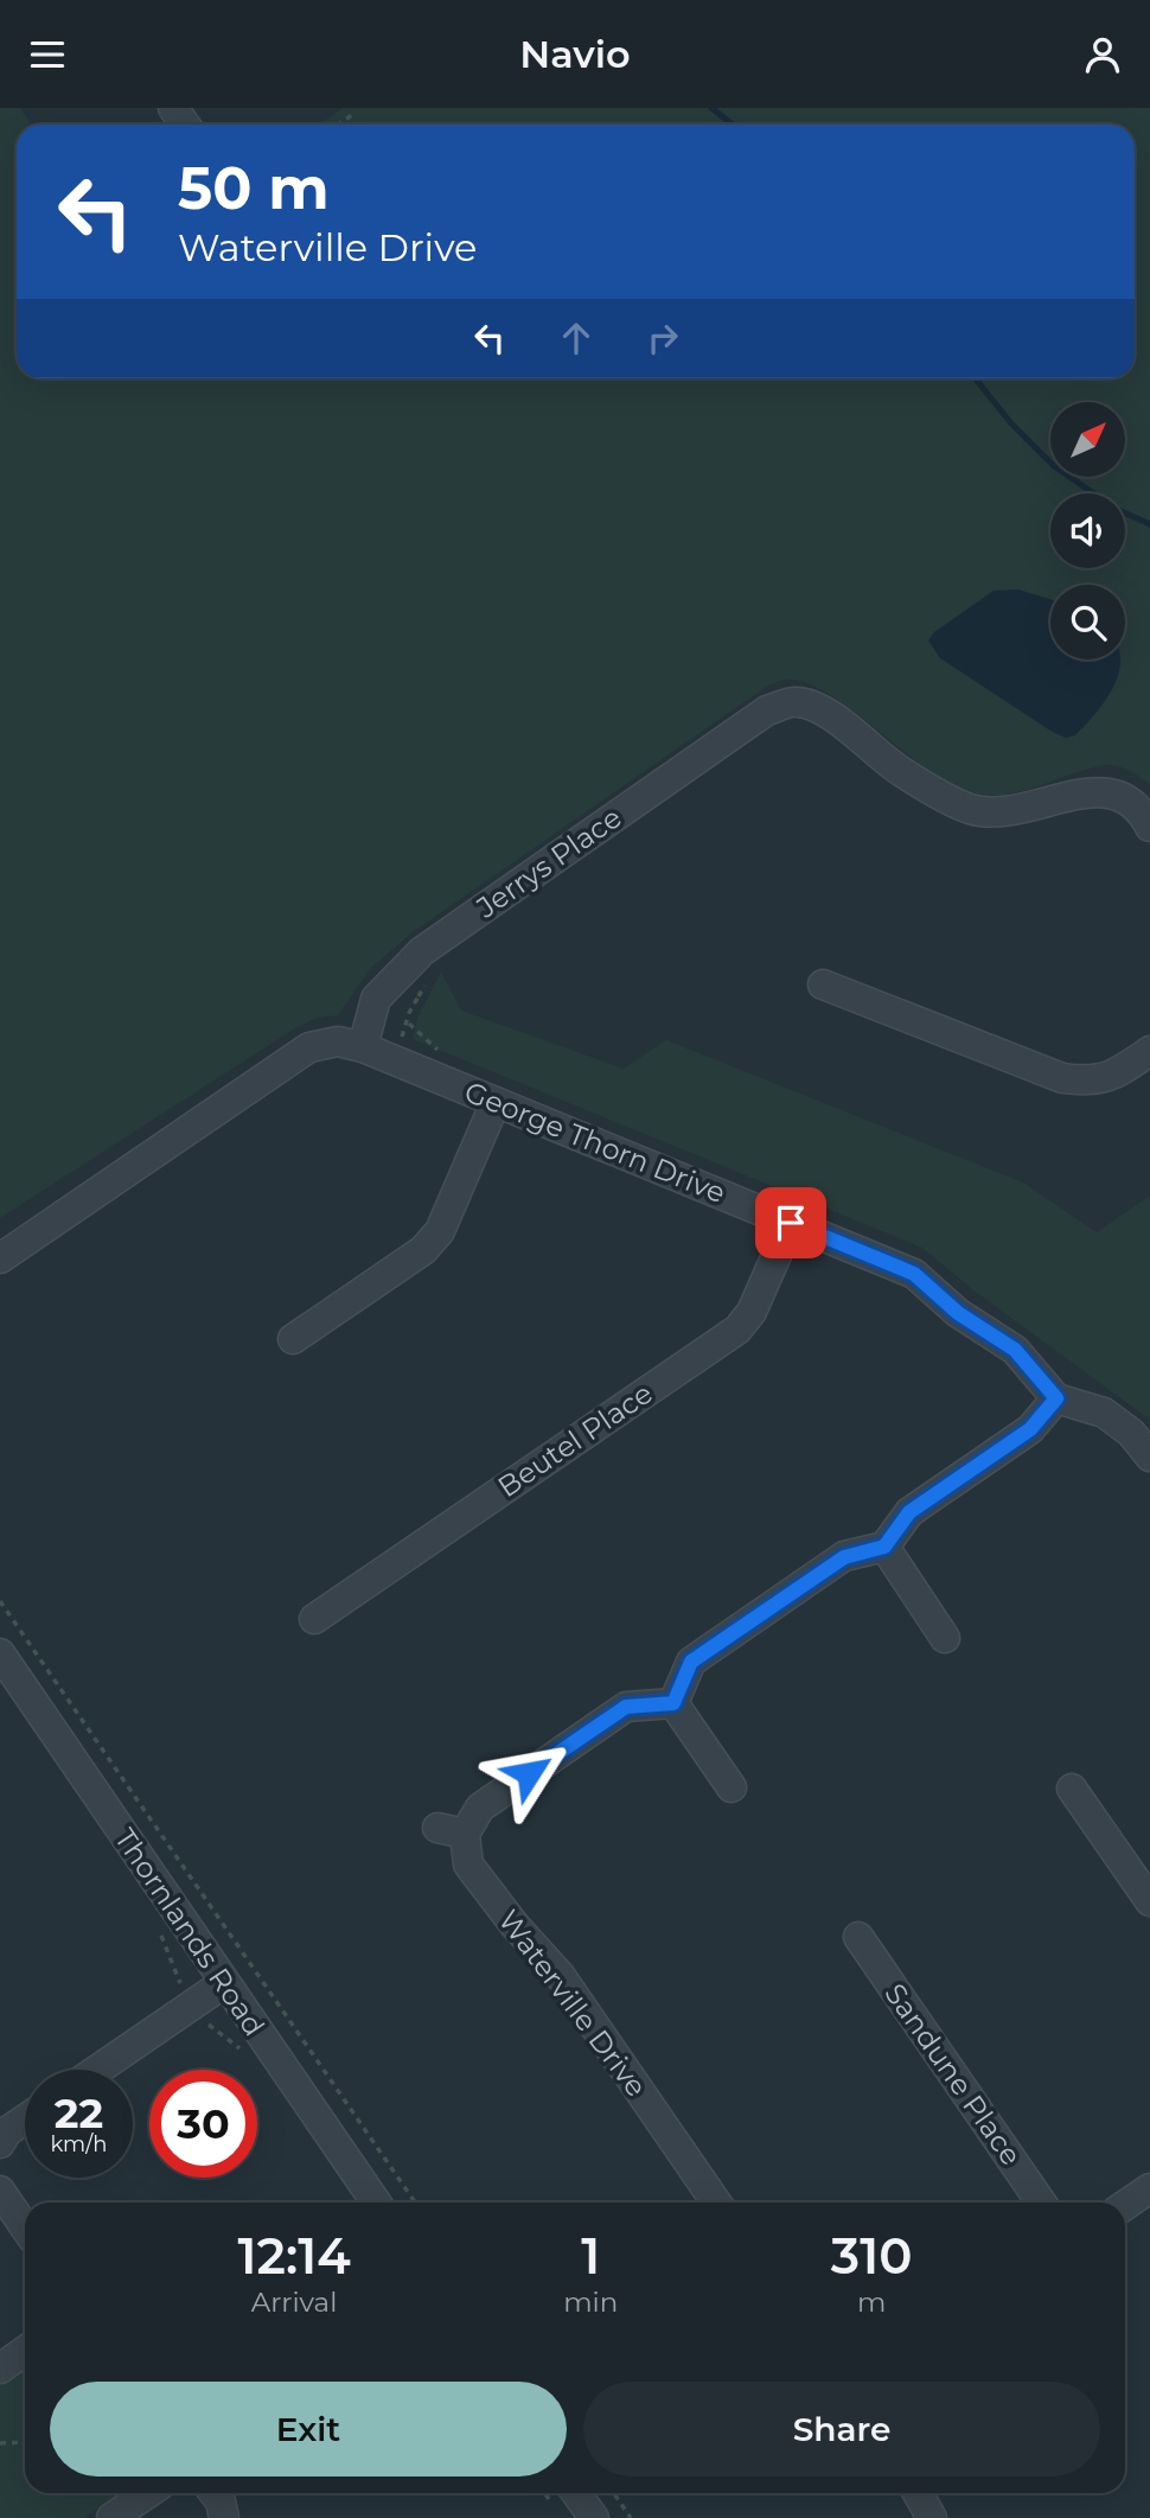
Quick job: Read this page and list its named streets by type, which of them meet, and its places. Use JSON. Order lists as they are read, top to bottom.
{
  "streets": {
    "street": [
      "Jerrys Place",
      "George Thorn Drive",
      "Beutel Place",
      "Thornlands Road",
      "Waterville Drive",
      "Sandune Place"
    ]
  },
  "crossings": [
    ["Jerrys Place", "George Thorn Drive"],
    ["George Thorn Drive", "Beutel Place"]
  ],
  "north": "top right",
  "page": {
    "header": "Navio",
    "turn": ["50 m", "Waterville Drive"],
    "speed": "22 km/h",
    "limit": "30",
    "eta": [
      "12:14",
      "Arrival",
      "1",
      "min",
      "310",
      "m"
    ],
    "buttons": ["Exit", "Share"]
  }
}
